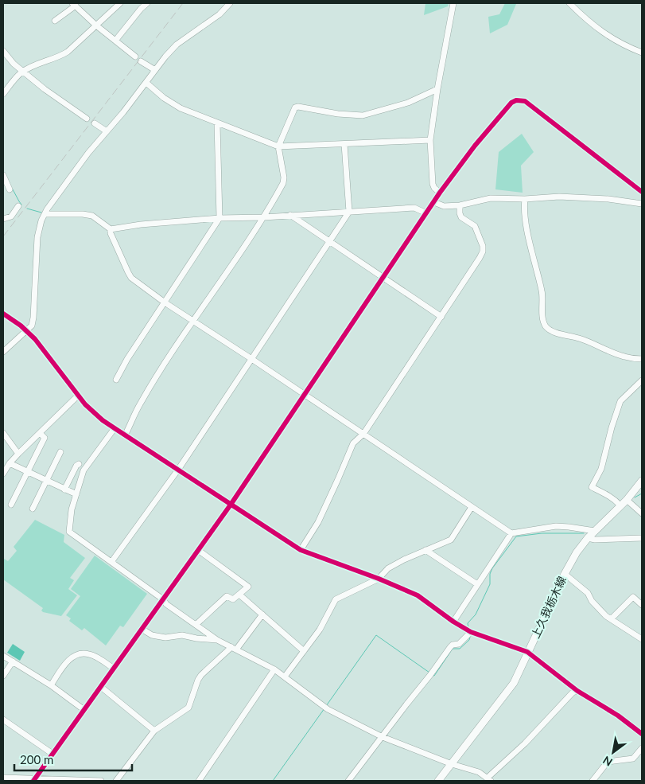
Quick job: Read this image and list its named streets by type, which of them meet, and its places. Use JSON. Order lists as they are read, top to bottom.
{
  "streets": {
    "main road": ["上久我栃木線"]
  },
  "scale_bar": "200 m",
  "north": "bottom left"
}
